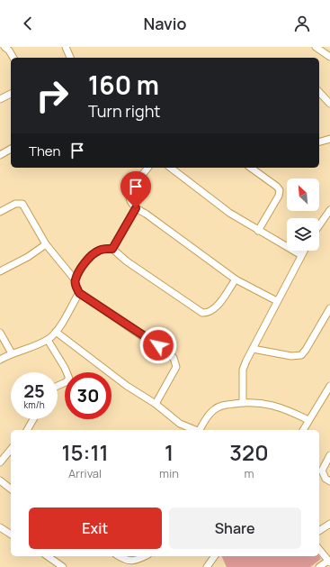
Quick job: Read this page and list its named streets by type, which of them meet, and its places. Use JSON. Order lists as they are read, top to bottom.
{
  "north": "top left",
  "page": {
    "header": "Navio",
    "turn": ["160 m", "Turn right"],
    "then": "Then",
    "speed": "25 km/h",
    "limit": "30",
    "eta": [
      "15:11",
      "Arrival",
      "1",
      "min",
      "320",
      "m"
    ],
    "buttons": ["Exit", "Share"]
  }
}
